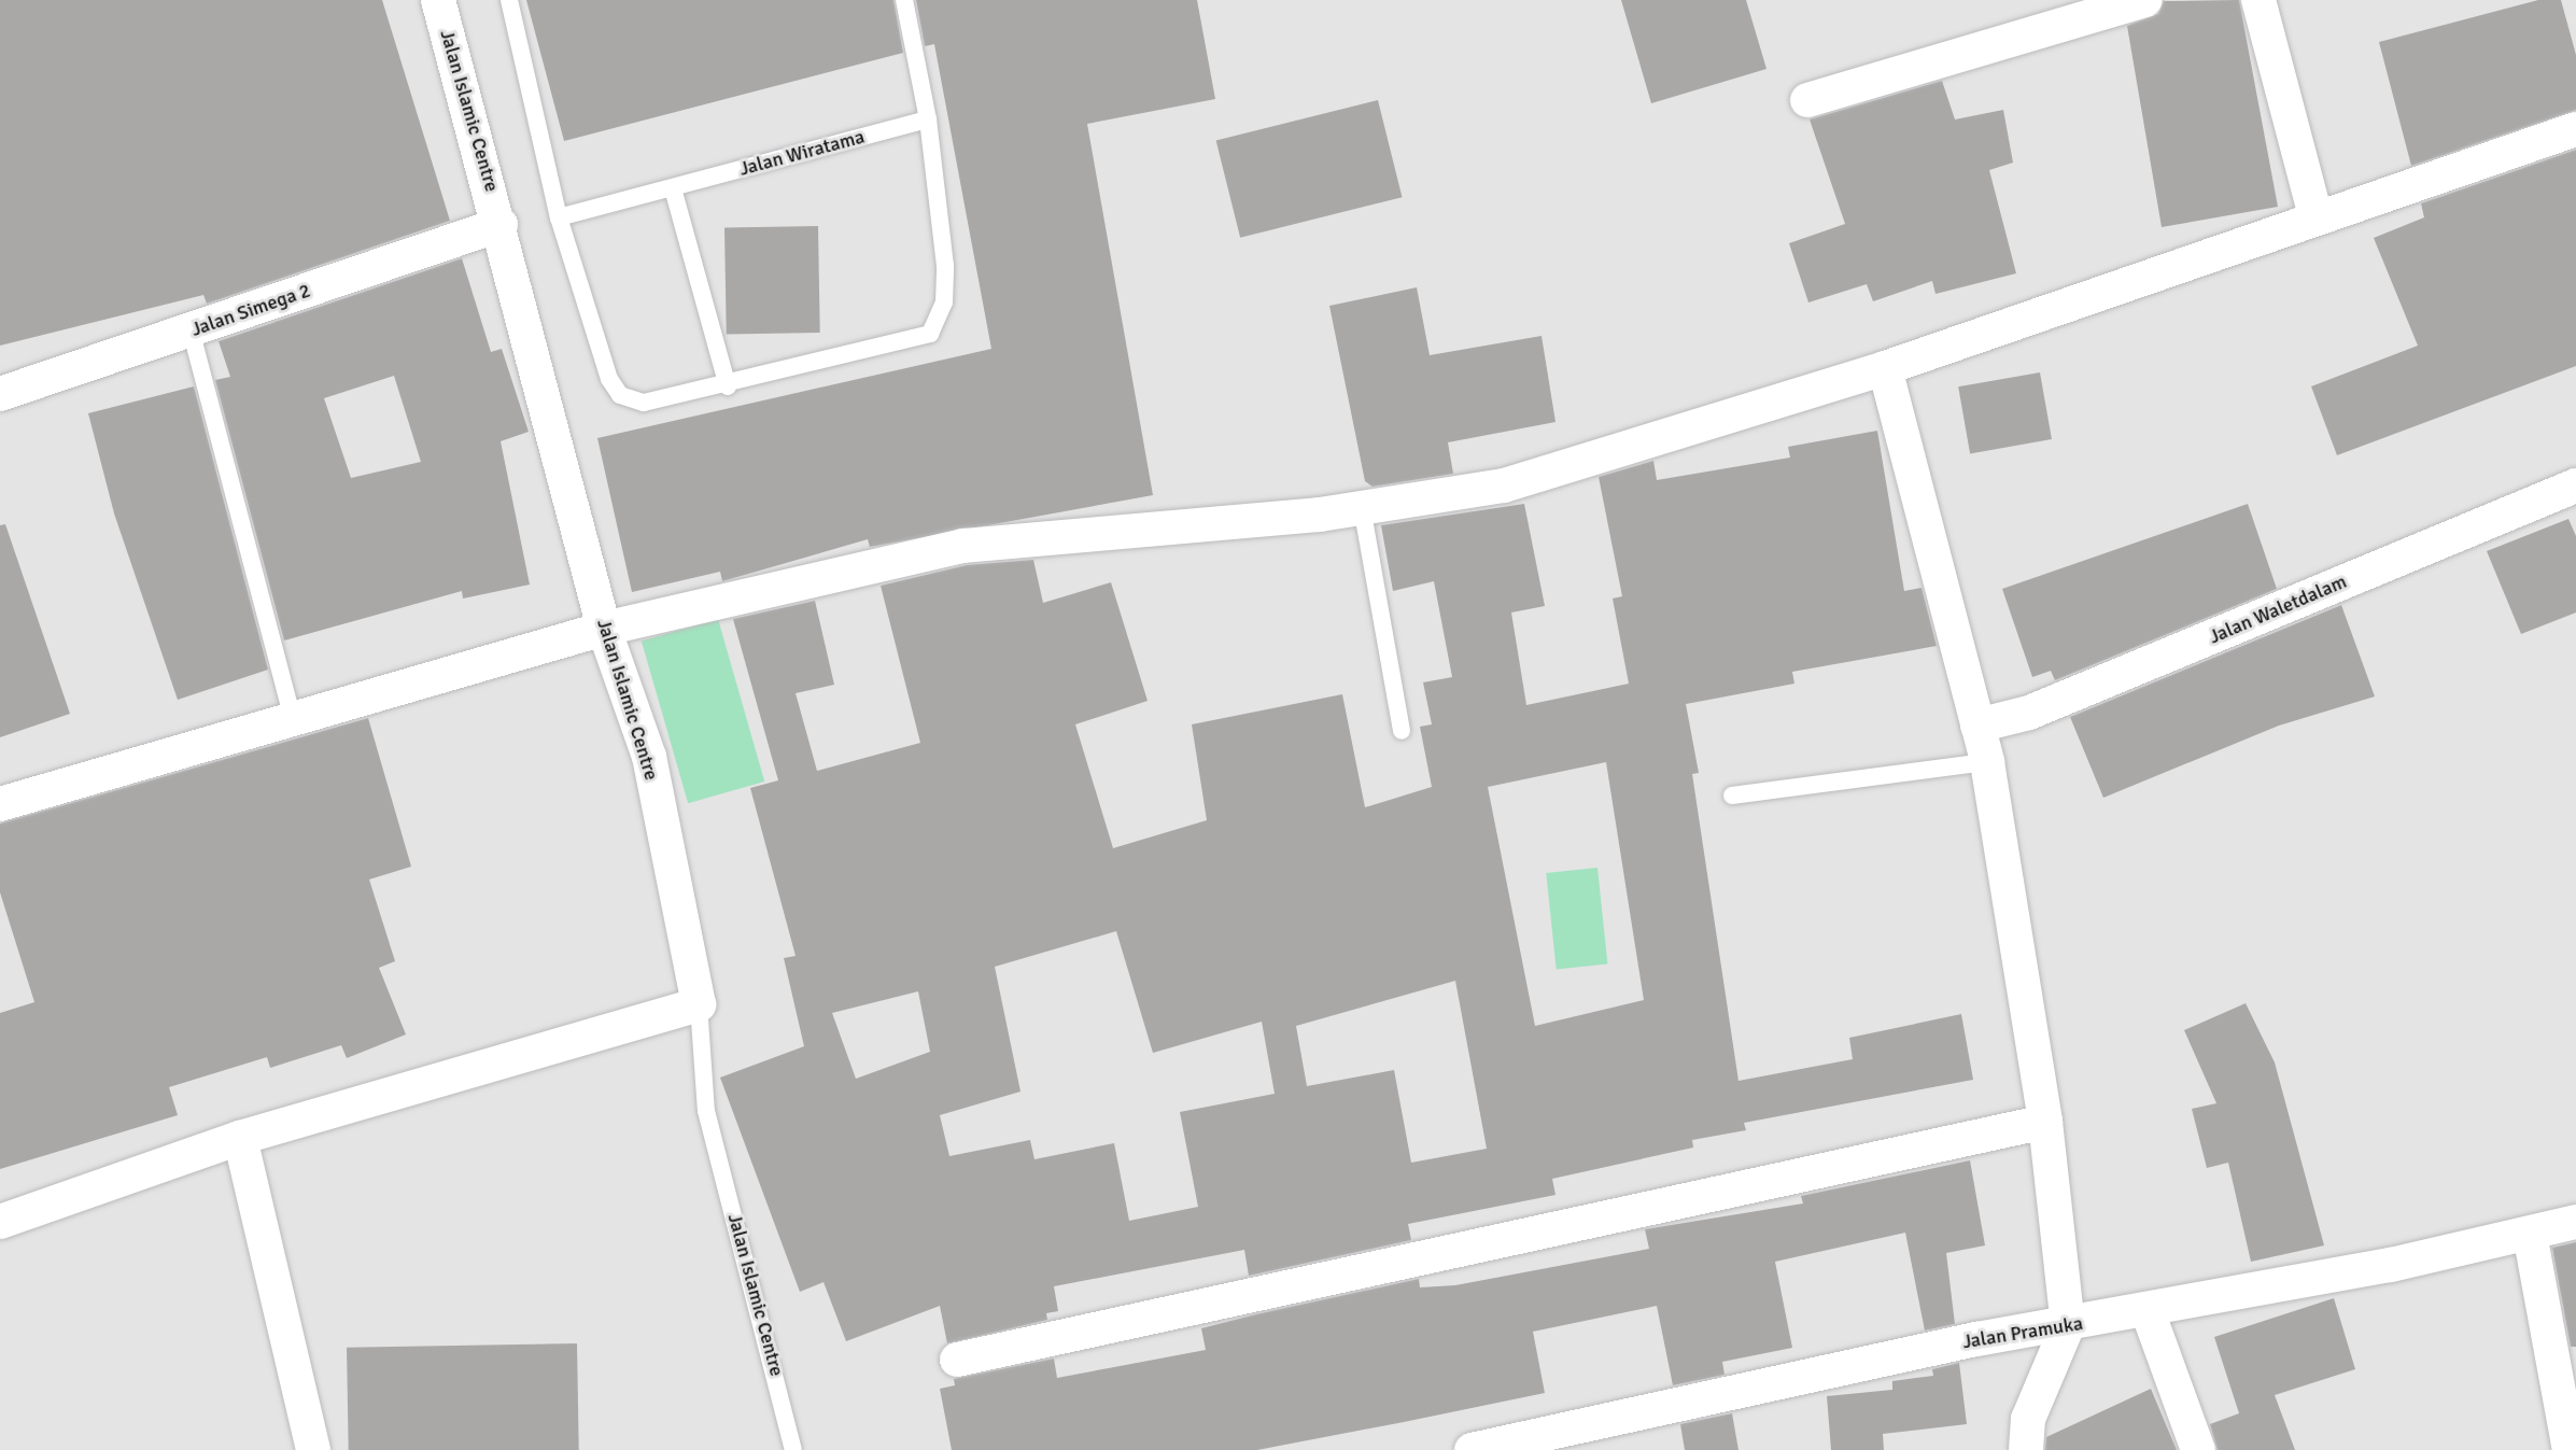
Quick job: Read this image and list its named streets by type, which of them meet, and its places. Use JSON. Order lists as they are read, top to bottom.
{
  "streets": {
    "street": [
      "Jalan Islamic Centre",
      "Jalan Simega 2",
      "Jalan Waletdalam",
      "Jalan Pramuka"
    ],
    "lane": ["Jalan Wiratama"]
  },
  "crossings": [
    ["Jalan Islamic Centre", "Jalan Simega 2"]
  ]
}
